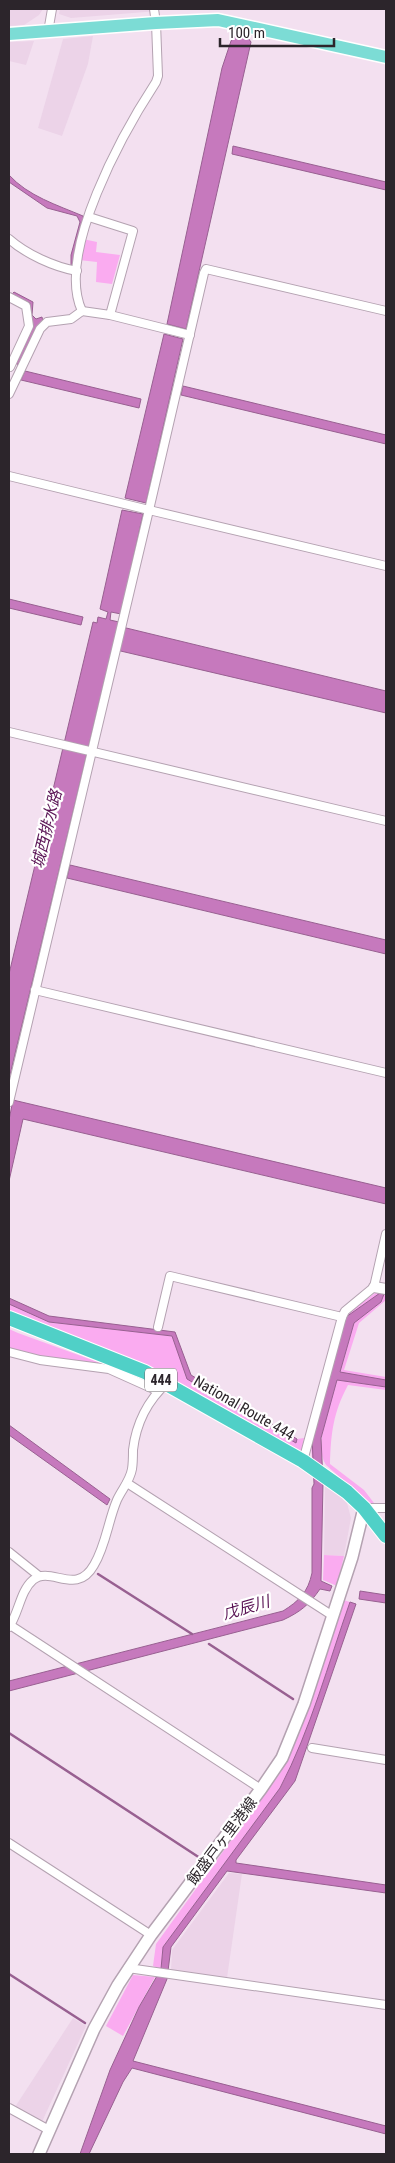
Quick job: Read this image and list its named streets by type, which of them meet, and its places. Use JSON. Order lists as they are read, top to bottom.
{
  "streets": {
    "highway": ["444", "National Route 444"],
    "main road": ["飯盛戸ヶ里港線"]
  },
  "crossings": [
    ["National Route 444", "飯盛戸ヶ里港線"]
  ],
  "water": ["城西排水路", "戊辰川"],
  "scale_bar": "100 m"
}
